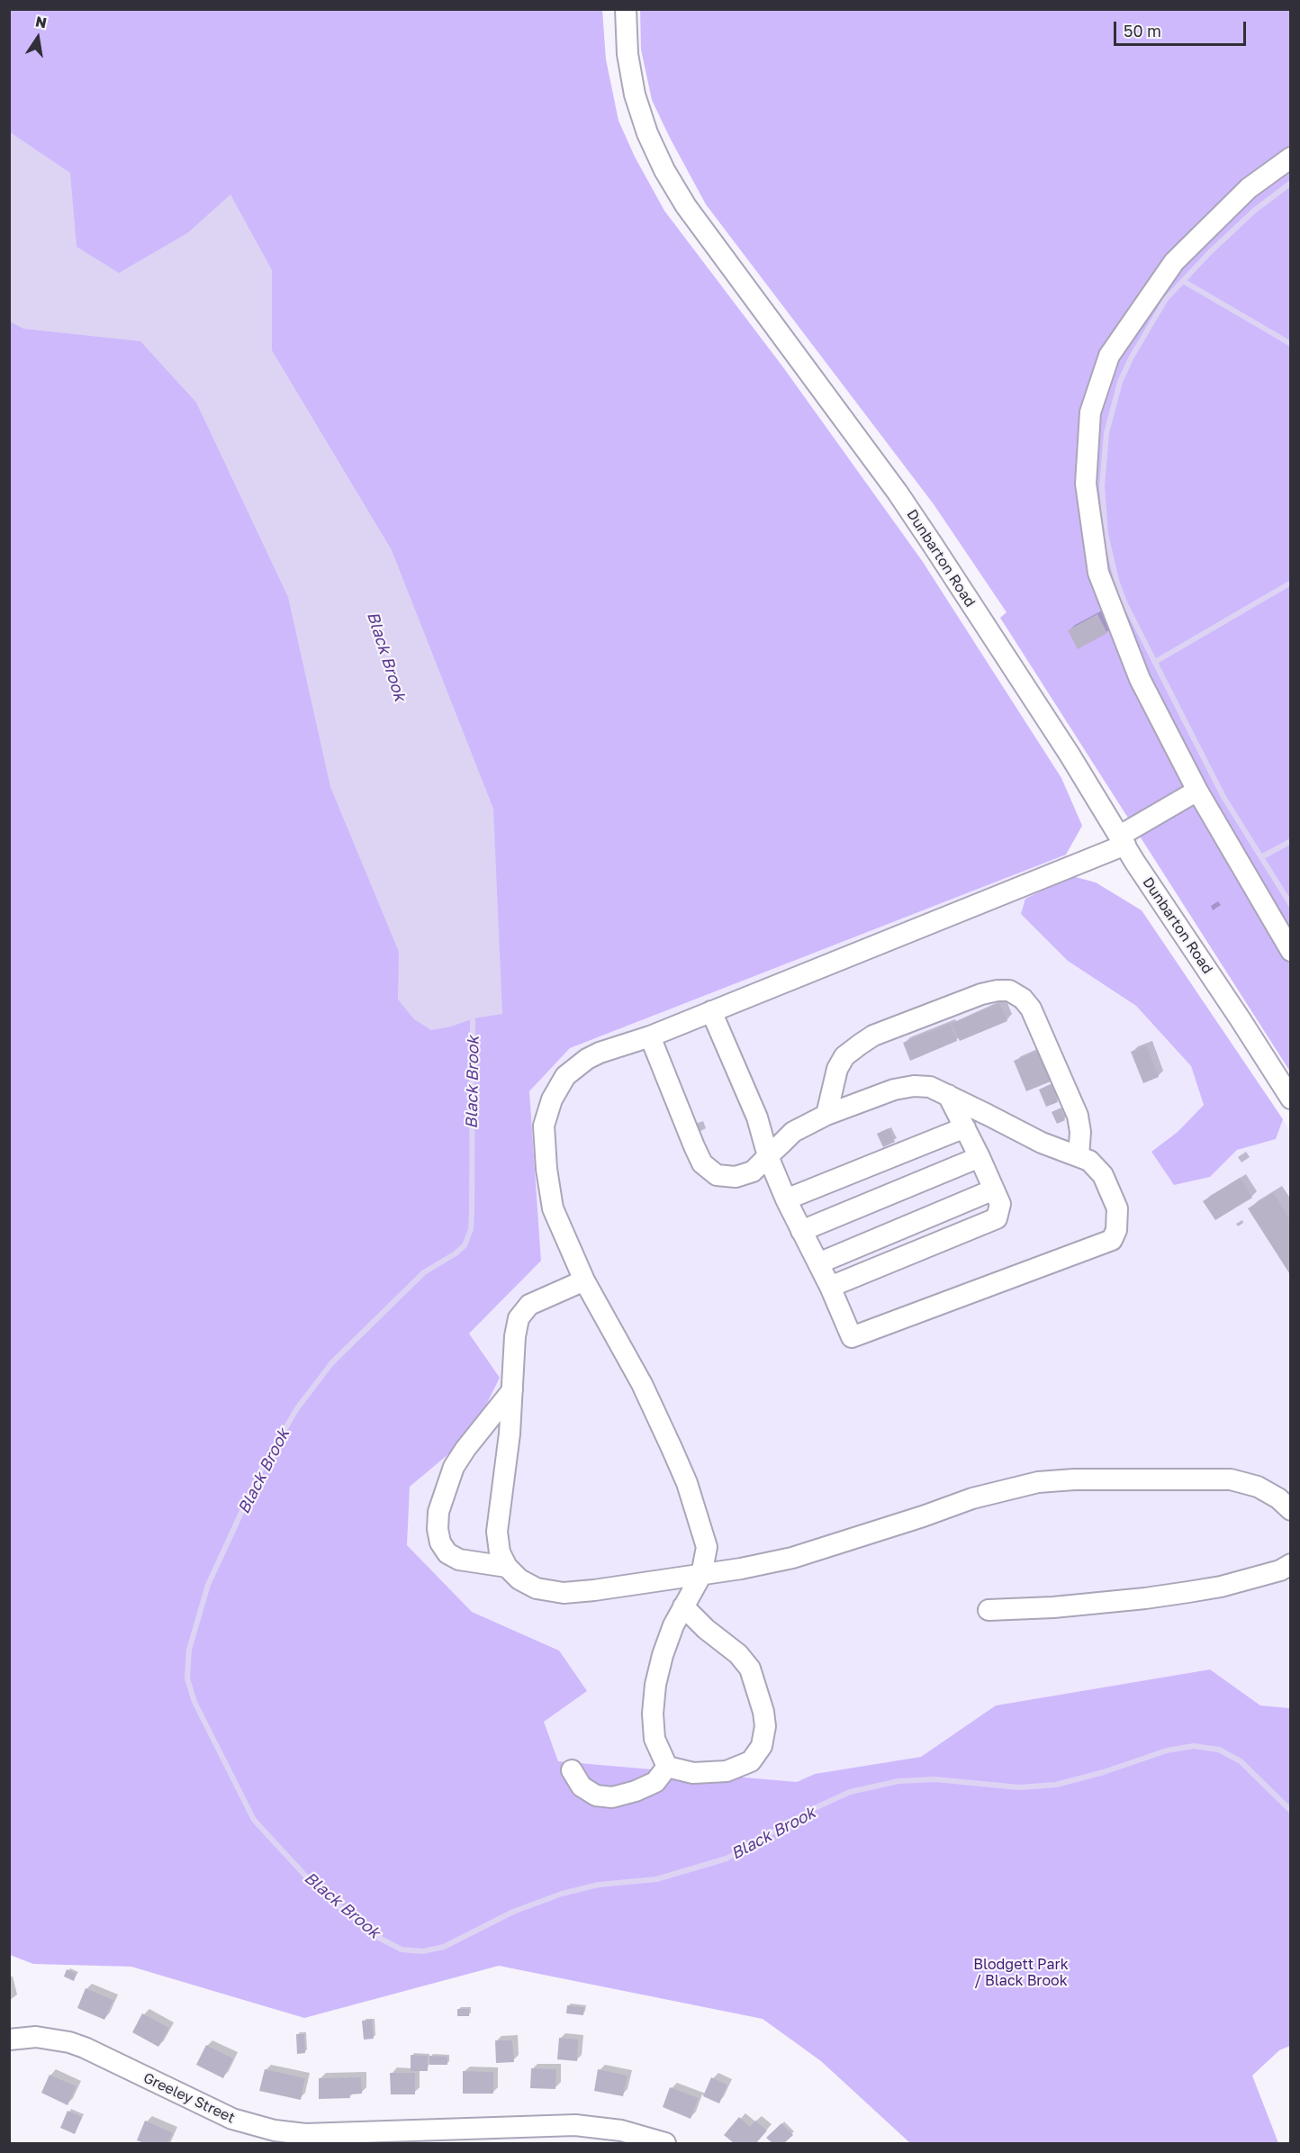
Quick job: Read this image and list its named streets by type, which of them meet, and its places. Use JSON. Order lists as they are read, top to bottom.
{
  "streets": {
    "street": ["Dunbarton Road", "Greeley Street"]
  },
  "water": ["Black Brook"],
  "parks": ["Blodgett Park / Black Brook"],
  "scale_bar": "50 m",
  "north": "top"
}
